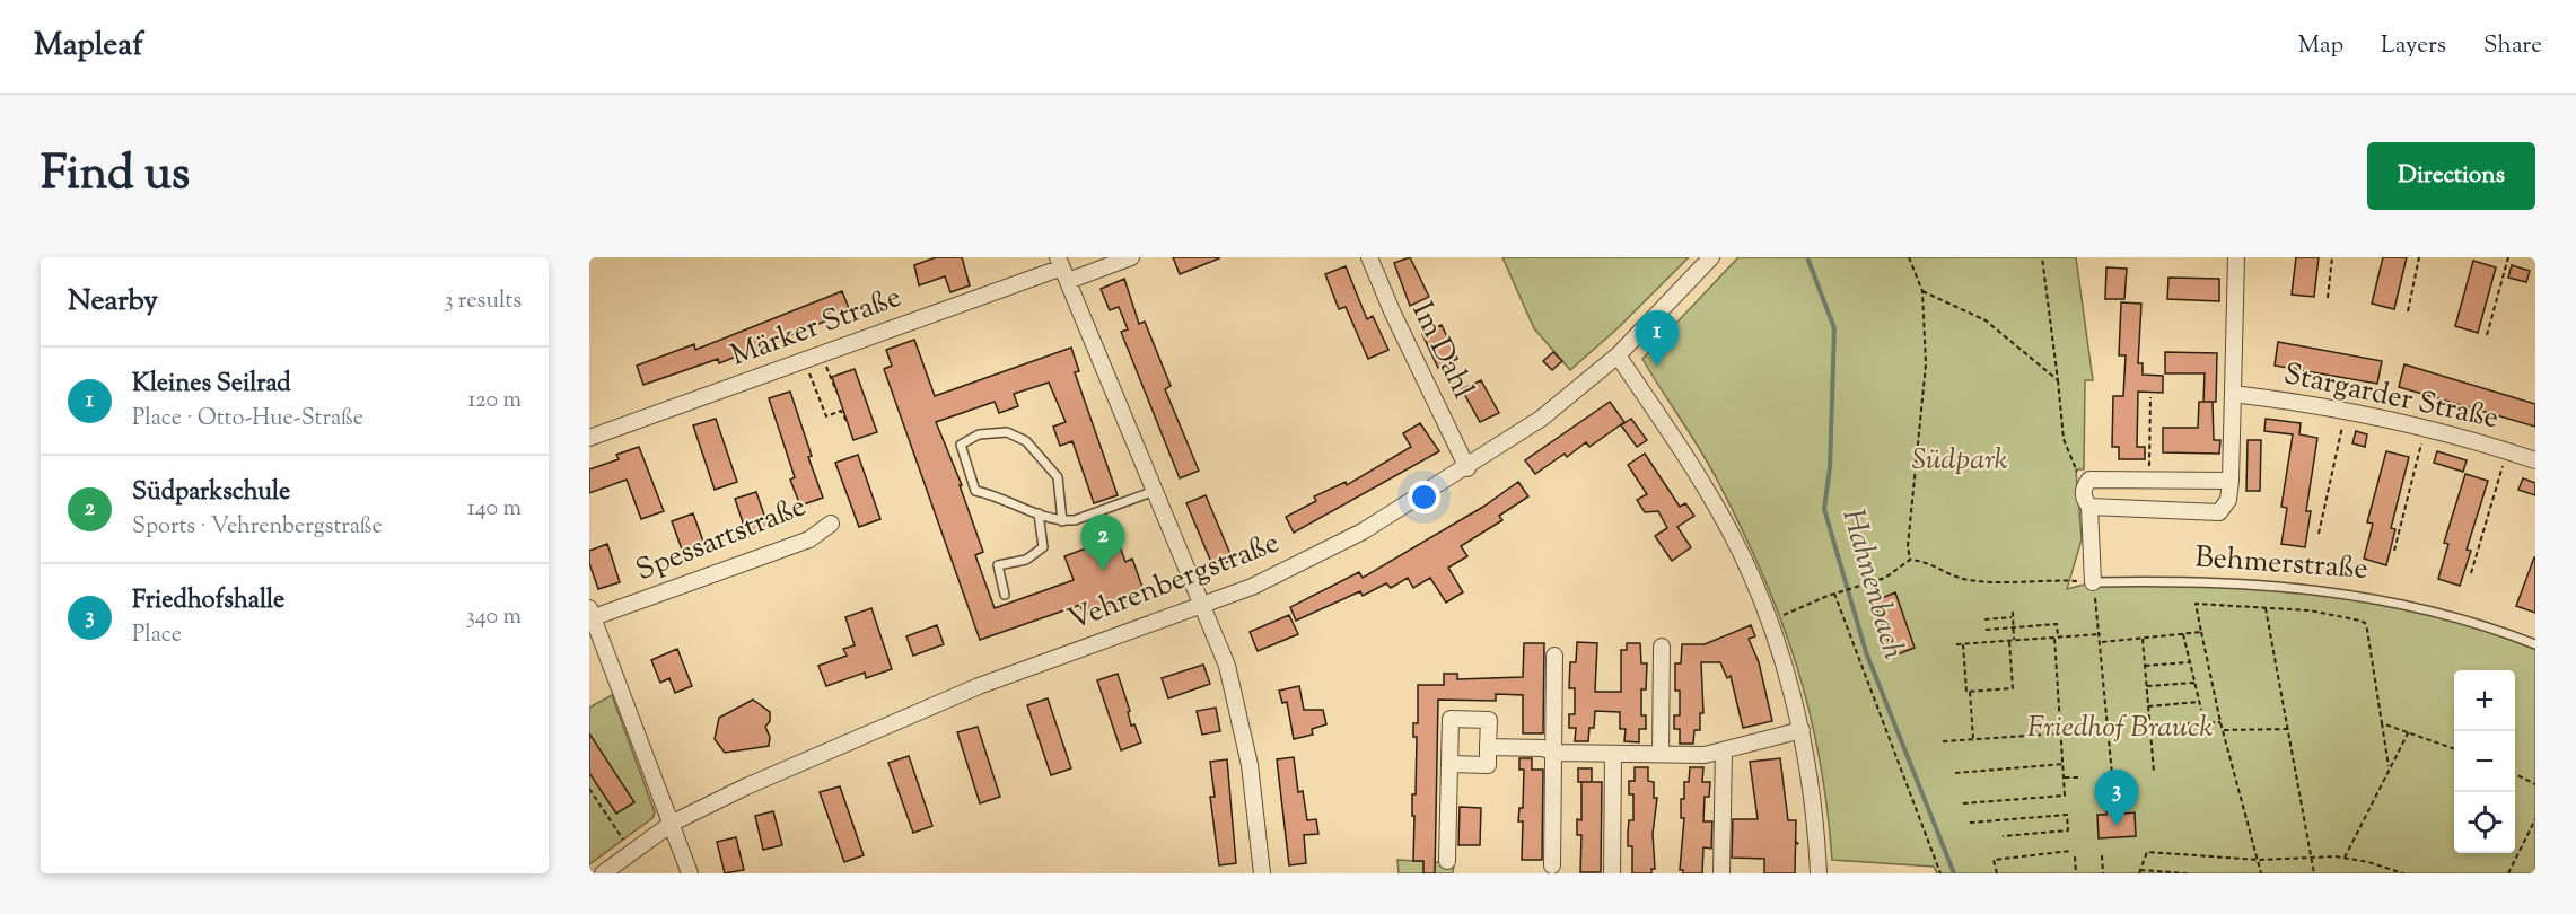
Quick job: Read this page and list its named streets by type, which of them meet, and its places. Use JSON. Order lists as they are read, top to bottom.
{
  "streets": {
    "street": [
      "Märker Straße",
      "Im Dahl",
      "Stargarder Straße",
      "Spessartstraße",
      "Vehrenbergstraße"
    ],
    "lane": ["Behmerstraße"]
  },
  "crossings": [
    ["Im Dahl", "Vehrenbergstraße"]
  ],
  "water": ["Hahnenbach"],
  "parks": ["Südpark", "Friedhof Brauck"],
  "page": {
    "header": "Mapleaf",
    "nav": ["Map", "Layers", "Share"],
    "title": "Find us",
    "buttons": "Directions",
    "heading": ["Nearby", "3 results"],
    "pins": ["1", "2", "3"],
    "list": [
      {
        "mark": "1",
        "name": "Kleines Seilrad",
        "note": "Place · Otto-Hue-Straße",
        "value": "120 m"
      },
      {
        "mark": "2",
        "name": "Südparkschule",
        "note": "Sports · Vehrenbergstraße",
        "value": "140 m"
      },
      {
        "mark": "3",
        "name": "Friedhofshalle",
        "note": "Place",
        "value": "340 m"
      }
    ],
    "map_buttons": ["+", "−"]
  }
}
